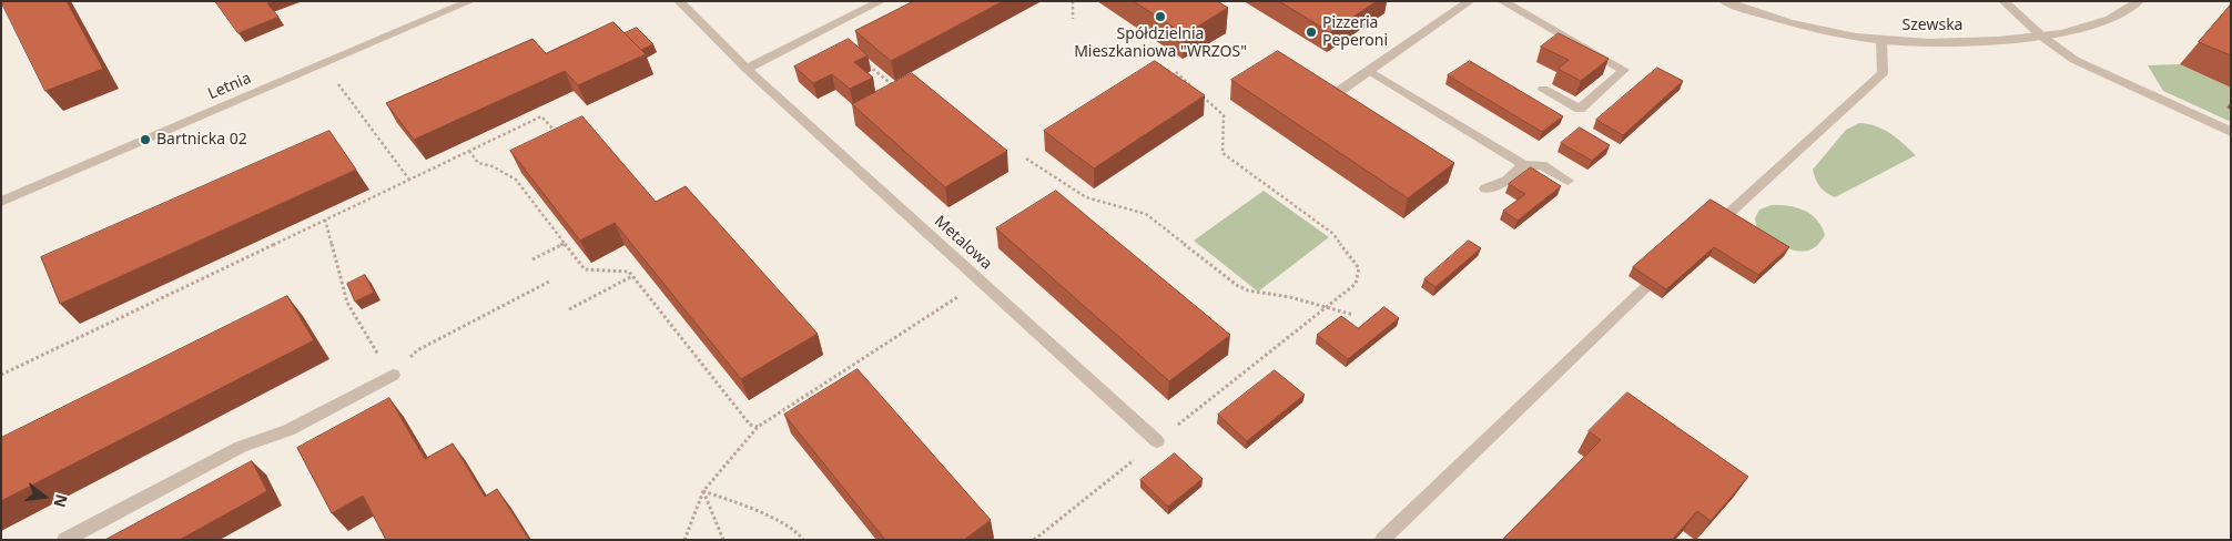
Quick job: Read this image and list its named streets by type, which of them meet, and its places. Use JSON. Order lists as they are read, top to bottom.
{
  "streets": {
    "street": ["Szewska", "Letnia", "Metalowa"]
  },
  "places": ["Spółdzielnia Mieszkaniowa \"WRZOS\"", "Pizzeria Peperoni", "Bartnicka 02"],
  "north": "right"
}
